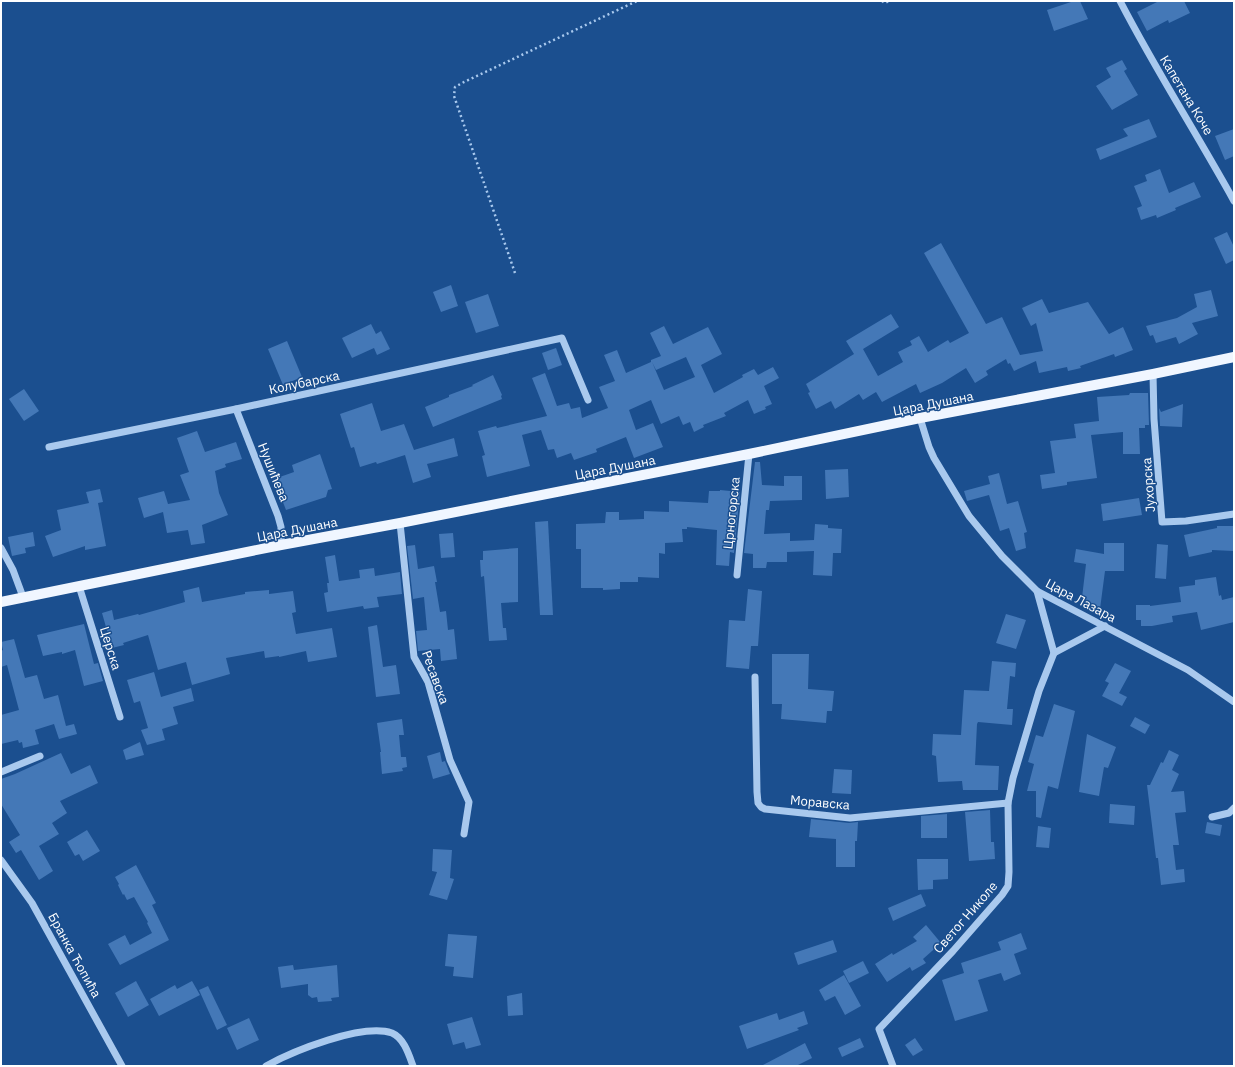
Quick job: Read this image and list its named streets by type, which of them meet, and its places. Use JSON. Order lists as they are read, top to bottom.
{
  "streets": {
    "main road": ["Цара Душана"],
    "street": [
      "Капетана Коче",
      "Колубарска",
      "Нушићева",
      "Јухорска",
      "Црногорска",
      "Цара Лазара",
      "Церска",
      "Ресавска",
      "Моравска",
      "Светог Николе",
      "Бранка Ћопића"
    ]
  },
  "crossings": [
    ["Колубарска", "Нушићева"],
    ["Цара Душана", "Нушићева"],
    ["Цара Душана", "Јухорска"],
    ["Цара Душана", "Црногорска"],
    ["Цара Душана", "Цара Лазара"],
    ["Цара Душана", "Церска"],
    ["Цара Душана", "Ресавска"],
    ["Моравска", "Светог Николе"]
  ]
}
